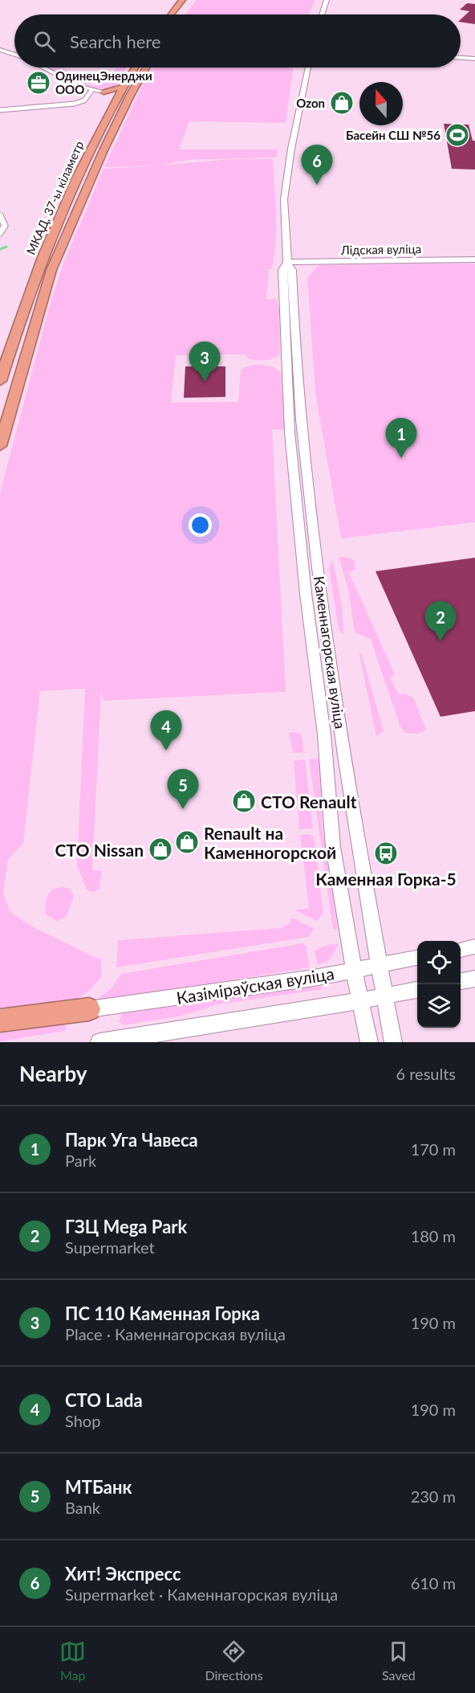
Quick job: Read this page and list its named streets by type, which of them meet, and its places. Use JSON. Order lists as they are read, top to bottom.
{
  "streets": {
    "highway": ["МКАД, 37-ы кіламетр"],
    "main road": ["Лідская вуліца", "Каменнагорская вуліца", "Казіміраўская вуліца"]
  },
  "crossings": [
    ["Лідская вуліца", "Каменнагорская вуліца"],
    ["Каменнагорская вуліца", "Казіміраўская вуліца"]
  ],
  "places": {
    "office": ["ОдинецЭнерджи ООО"],
    "shop": [
      "Ozon",
      "СТО Renault",
      "Renault на Каменногорской",
      "СТО Nissan"
    ],
    "sports": ["Басейн СШ №56"],
    "bus stop": ["Каменная Горка-5"]
  },
  "north": "top",
  "page": {
    "search": "Search here",
    "pins": [
      "6",
      "3",
      "1",
      "2",
      "4",
      "5"
    ],
    "heading": ["Nearby", "6 results"],
    "list": [
      {
        "mark": "1",
        "name": "Парк Уга Чавеса",
        "note": "Park",
        "value": "170 m"
      },
      {
        "mark": "2",
        "name": "ГЗЦ Mega Park",
        "note": "Supermarket",
        "value": "180 m"
      },
      {
        "mark": "3",
        "name": "ПС 110 Каменная Горка",
        "note": "Place · Каменнагорская вуліца",
        "value": "190 m"
      },
      {
        "mark": "4",
        "name": "СТО Lada",
        "note": "Shop",
        "value": "190 m"
      },
      {
        "mark": "5",
        "name": "МТБанк",
        "note": "Bank",
        "value": "230 m"
      },
      {
        "mark": "6",
        "name": "Хит! Экспресс",
        "note": "Supermarket · Каменнагорская вуліца",
        "value": "610 m"
      }
    ],
    "nav": ["Map", "Directions", "Saved"]
  }
}
